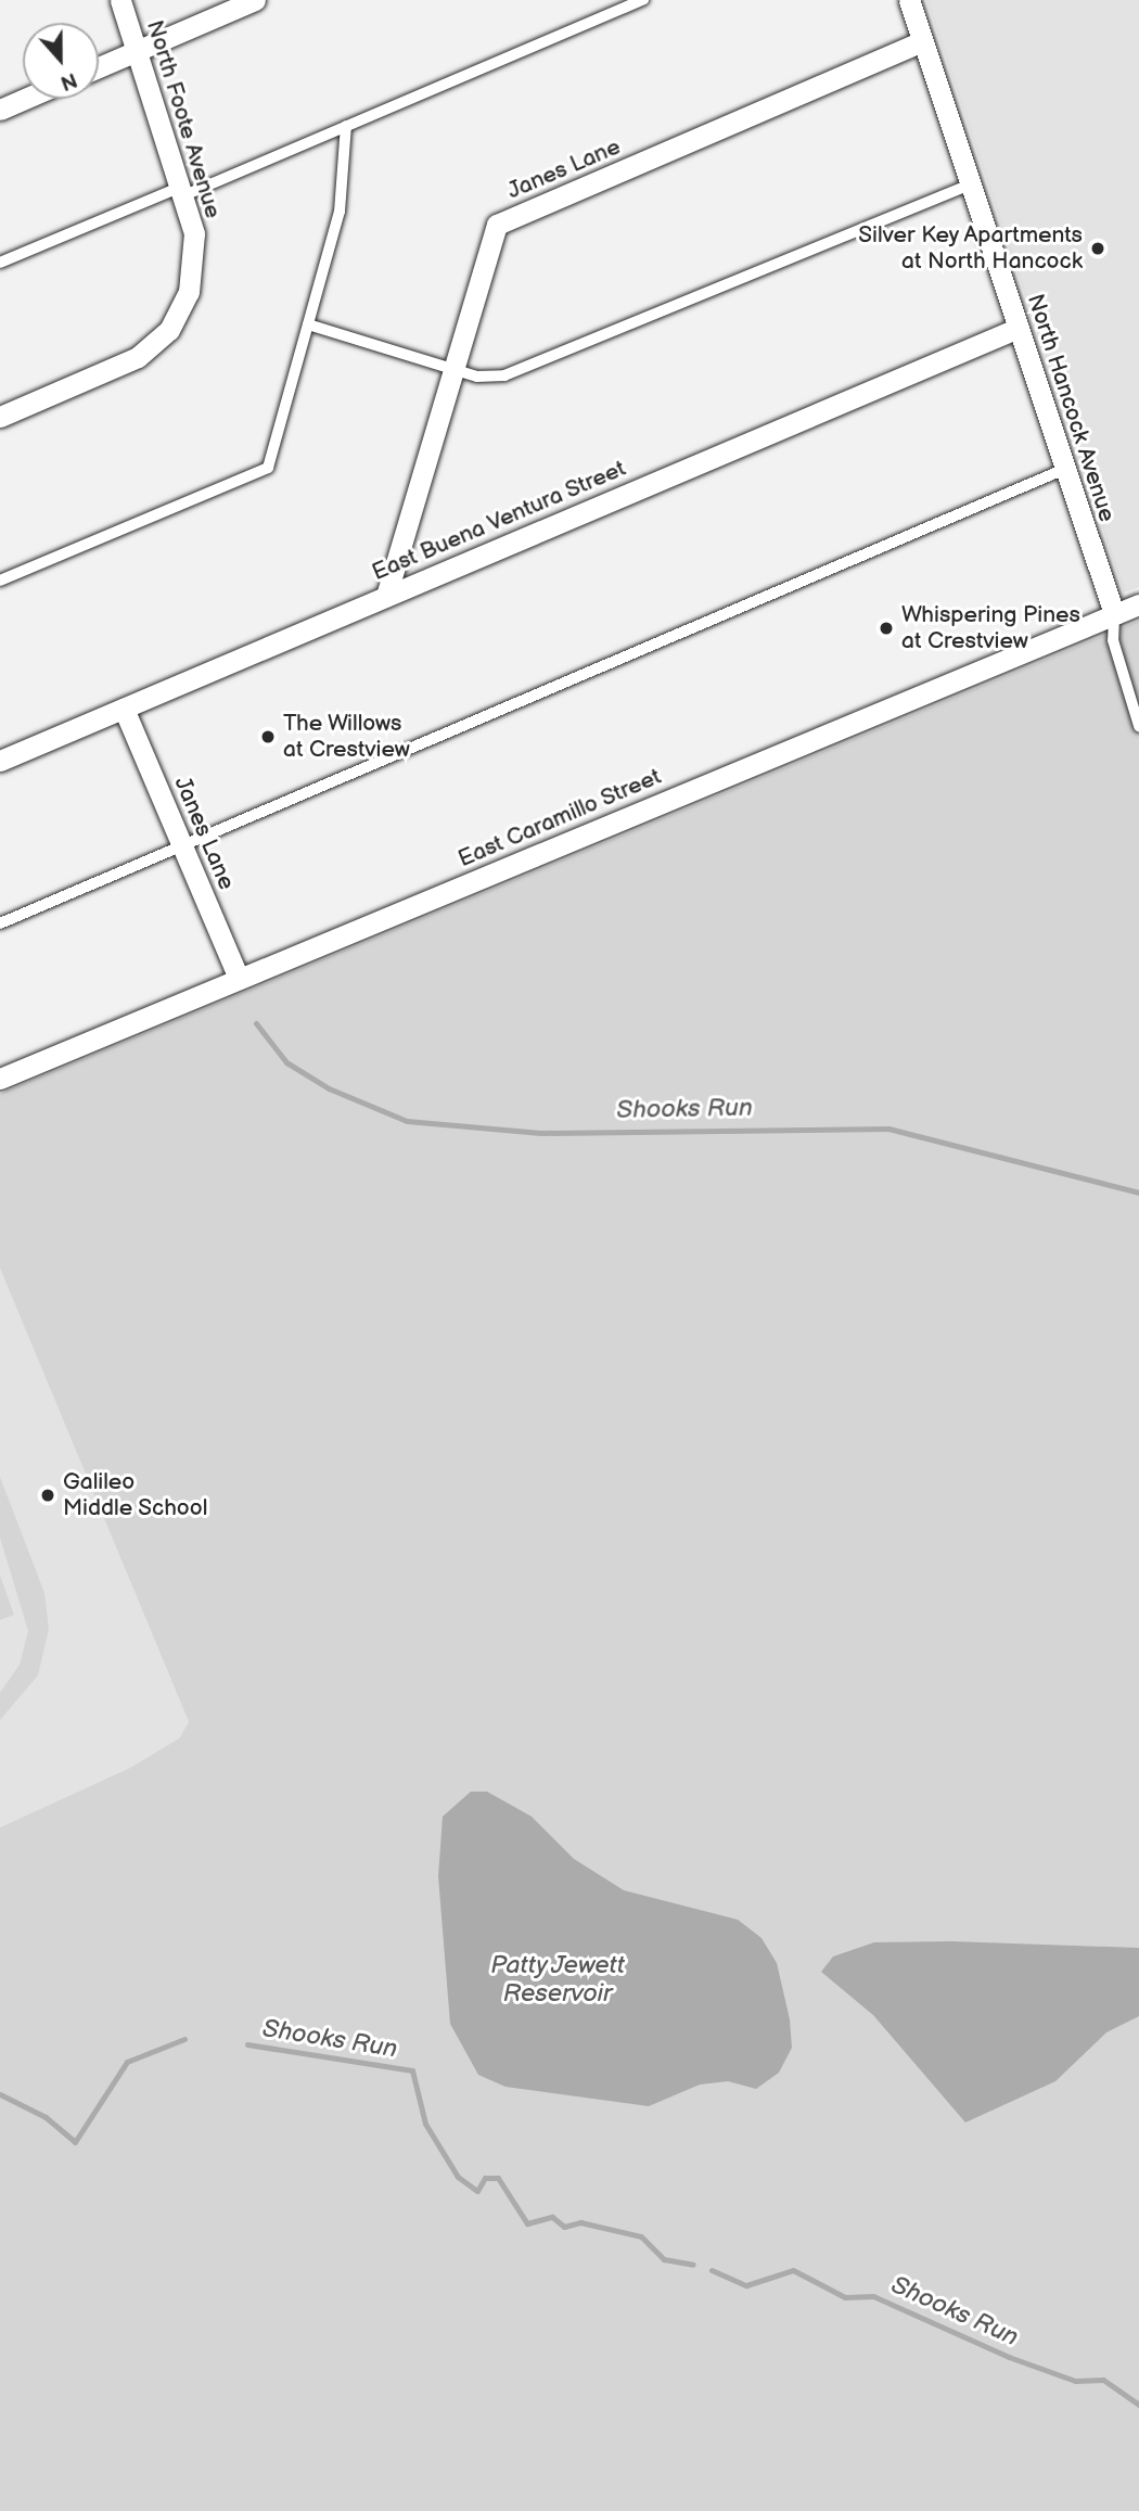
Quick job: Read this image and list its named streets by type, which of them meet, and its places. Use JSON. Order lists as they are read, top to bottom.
{
  "streets": {
    "street": [
      "North Foote Avenue",
      "Janes Lane",
      "North Hancock Avenue",
      "East Buena Ventura Street",
      "East Caramillo Street"
    ]
  },
  "crossings": [
    ["Janes Lane", "North Hancock Avenue"],
    ["Janes Lane", "East Buena Ventura Street"],
    ["Janes Lane", "East Caramillo Street"],
    ["North Hancock Avenue", "East Buena Ventura Street"],
    ["North Hancock Avenue", "East Caramillo Street"]
  ],
  "water": ["Shooks Run", "Patty Jewett Reservoir"],
  "places": [
    "Silver Key Apartments at North Hancock",
    "Whispering Pines at Crestview",
    "The Willows at Crestview",
    "Galileo Middle School"
  ],
  "north": "bottom"
}
